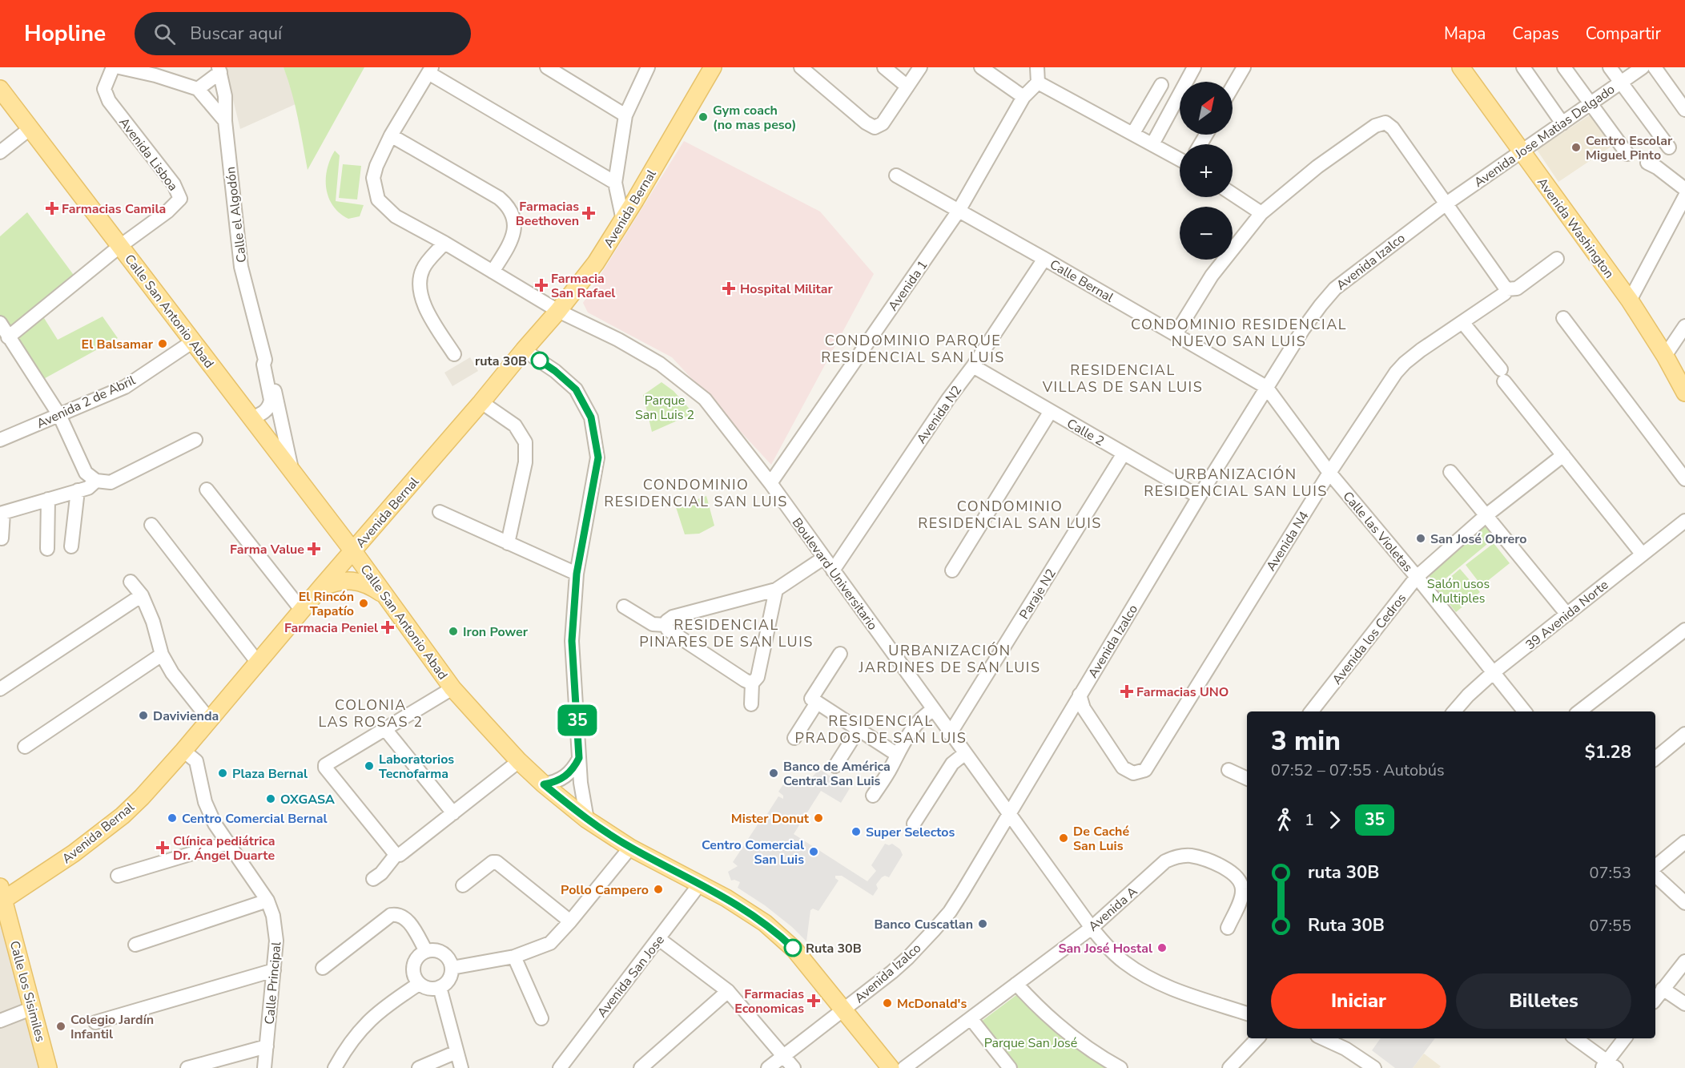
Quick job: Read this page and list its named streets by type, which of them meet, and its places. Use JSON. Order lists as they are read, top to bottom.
{
  "streets": {
    "main road": [
      "Avenida Bernal",
      "Avenida Washington",
      "Calle San Antonio Abad",
      "Calle los Sisimiles"
    ],
    "street": [
      "Avenida Jose Matias Delgado",
      "Avenida Lisboa",
      "Calle el Algodón",
      "Avenida Izalco",
      "Calle Bernal",
      "Avenida 1",
      "Avenida 2 de Abril",
      "Avenida N2",
      "Calle 2",
      "Calle las Violetas",
      "Avenida N4",
      "Boulevard Universitario",
      "Paraje N2",
      "39 Avenida Norte",
      "Avenida los Cedros",
      "Avenida A",
      "Avenida San Jose",
      "Calle Principal"
    ]
  },
  "crossings": [
    ["Avenida Jose Matias Delgado", "Avenida Washington"],
    ["Avenida Jose Matias Delgado", "Avenida Izalco"],
    ["Avenida Lisboa", "Calle San Antonio Abad"],
    ["Avenida Bernal", "Calle San Antonio Abad"],
    ["Avenida Bernal", "Boulevard Universitario"],
    ["Avenida Bernal", "Calle Principal"],
    ["Avenida Bernal", "Calle los Sisimiles"],
    ["Calle el Algodón", "Calle San Antonio Abad"],
    ["Avenida Izalco", "Calle Bernal"],
    ["Avenida Izalco", "Calle San Antonio Abad"],
    ["Avenida Izalco", "Calle 2"],
    ["Avenida Izalco", "Calle las Violetas"],
    ["Avenida Izalco", "Avenida N4"],
    ["Avenida Izalco", "Boulevard Universitario"],
    ["Calle Bernal", "Avenida 1"],
    ["Calle Bernal", "Avenida N2"],
    ["Calle Bernal", "Calle las Violetas"],
    ["Avenida 1", "Boulevard Universitario"],
    ["Calle San Antonio Abad", "Avenida 2 de Abril"],
    ["Calle San Antonio Abad", "Avenida San Jose"],
    ["Avenida N2", "Calle 2"],
    ["Avenida N2", "Boulevard Universitario"],
    ["Calle 2", "Paraje N2"],
    ["Calle las Violetas", "Avenida N4"],
    ["Calle las Violetas", "39 Avenida Norte"],
    ["Calle las Violetas", "Avenida los Cedros"],
    ["Boulevard Universitario", "Paraje N2"],
    ["Boulevard Universitario", "Avenida A"]
  ],
  "districts": [
    "CONDOMINIO RESIDENCIAL NUEVO SAN LUIS",
    "CONDOMINIO PARQUE RESIDENCIAL SAN LUIS",
    "RESIDENCIAL VILLAS DE SAN LUIS",
    "URBANIZACIÓN RESIDENCIAL SAN LUIS",
    "CONDOMINIO RESIDENCIAL SAN LUIS",
    "CONDOMINIO RESIDENCIAL SAN LUIS",
    "RESIDENCIAL PINARES DE SAN LUIS",
    "URBANIZACIÓN JARDINES DE SAN LUIS",
    "COLONIA LAS ROSAS 2",
    "RESIDENCIAL PRADOS DE SAN LUIS"
  ],
  "parks": ["Parque San Luis 2", "Salón usos Multiples", "Parque San José"],
  "places": {
    "other": [
      "Gym coach (no mas peso)",
      "Centro Escolar Miguel Pinto",
      "El Balsamar",
      "ruta 30B",
      "San José Obrero",
      "El Rincón Tapatío",
      "Iron Power",
      "Davivienda",
      "Laboratorios Tecnofarma",
      "Plaza Bernal",
      "Banco de América Central San Luis",
      "OXGASA",
      "Centro Comercial Bernal",
      "Mister Donut",
      "Super Selectos",
      "De Caché San Luis",
      "Centro Comercial San Luis",
      "Pollo Campero",
      "Banco Cuscatlan",
      "Ruta 30B",
      "San José Hostal",
      "McDonald's",
      "Colegio Jardín Infantil"
    ],
    "health": [
      "Farmacias Camila",
      "Farmacias Beethoven",
      "Farmacia San Rafael",
      "Hospital Militar",
      "Farma Value",
      "Farmacia Peniel",
      "Farmacias UNO",
      "Clínica pediátrica Dr. Ángel Duarte",
      "Farmacias Economicas"
    ]
  },
  "lines": ["bus line 35"],
  "north": "top right",
  "page": {
    "header": "Hopline",
    "search": "Buscar aquí",
    "nav": ["Mapa", "Capas", "Compartir"],
    "on_map": "35",
    "map_buttons": ["+", "−"],
    "heading": ["3 min", "07:52 – 07:55 · Autobús", "$1.28"],
    "legs": ["1", "35"],
    "list": [
      {
        "name": "ruta 30B",
        "value": "07:53"
      },
      {
        "name": "Ruta 30B",
        "value": "07:55"
      }
    ],
    "buttons": ["Iniciar", "Billetes"]
  }
}
